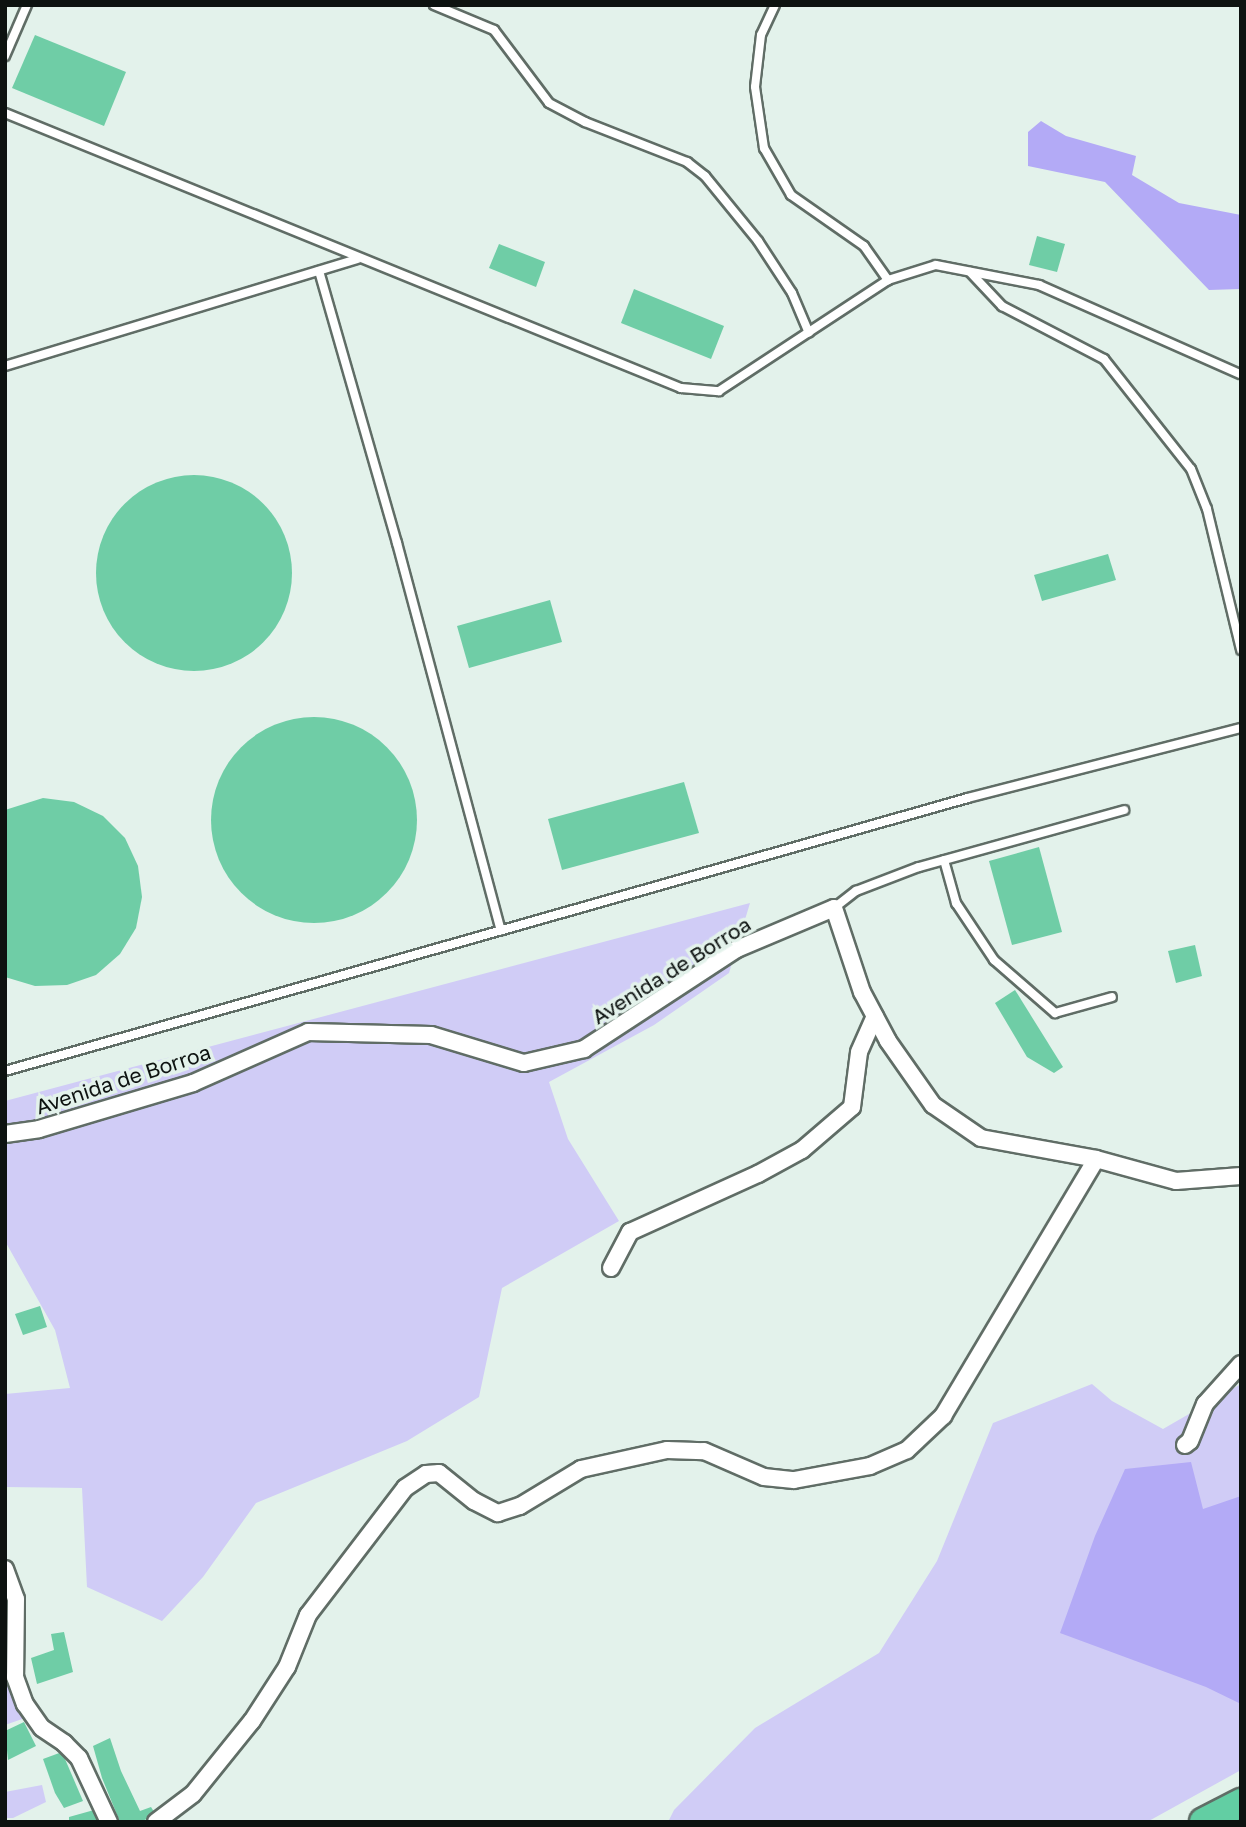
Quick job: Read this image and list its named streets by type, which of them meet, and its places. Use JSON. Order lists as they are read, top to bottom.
{
  "streets": {
    "street": ["Avenida de Borroa"]
  }
}
